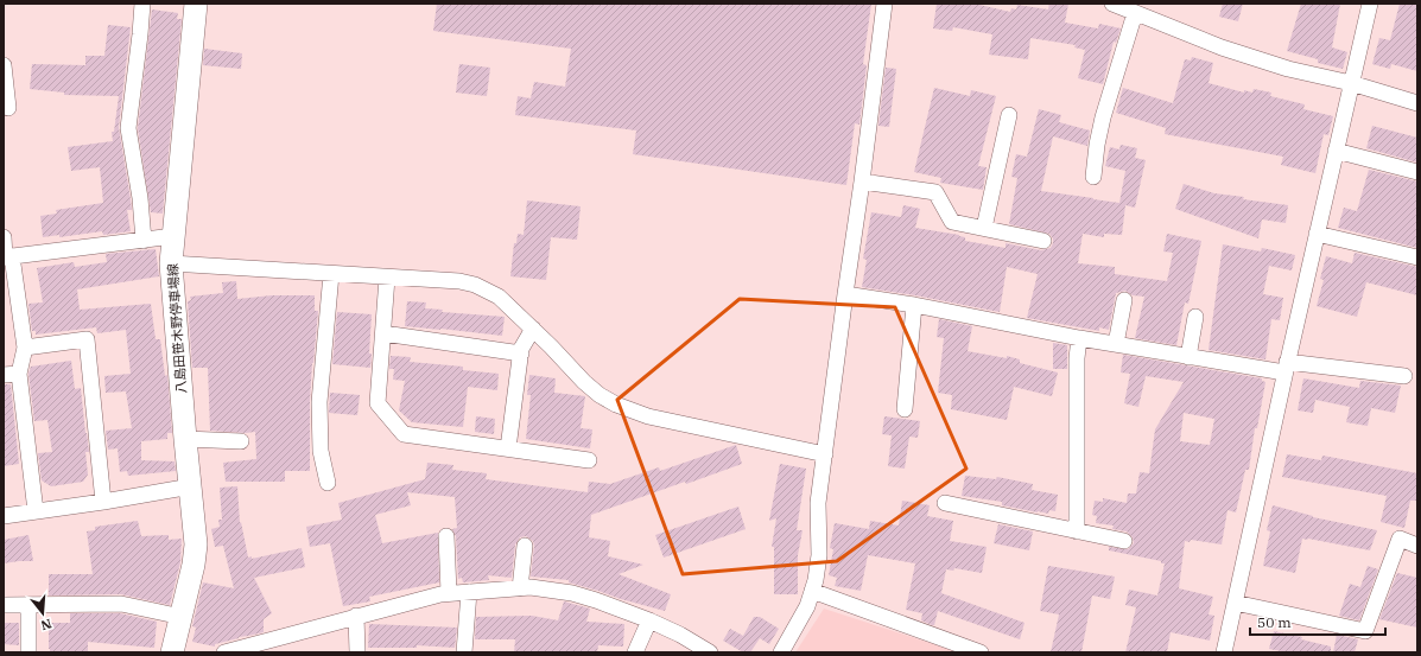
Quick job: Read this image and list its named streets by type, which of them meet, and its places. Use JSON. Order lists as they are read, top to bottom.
{
  "streets": {
    "main road": ["八島田笹木野停車場線"]
  },
  "scale_bar": "50 m",
  "north": "bottom"
}
